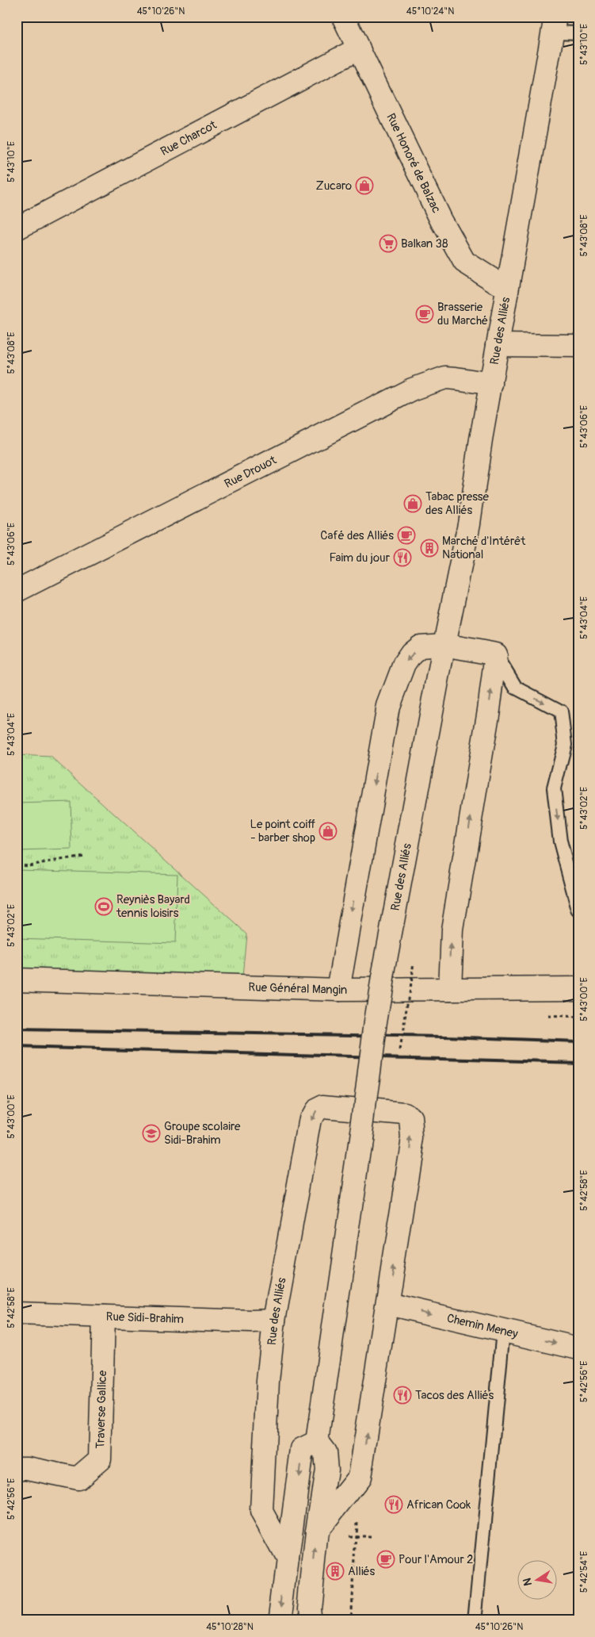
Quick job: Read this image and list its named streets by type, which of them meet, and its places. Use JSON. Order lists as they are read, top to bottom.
{
  "streets": {
    "street": [
      "Rue Charcot",
      "Rue Honoré de Balzac",
      "Rue des Alliés",
      "Rue Drouot",
      "Rue Général Mangin",
      "Rue Sidi-Brahim",
      "Chemin Meney",
      "Traverse Gallice"
    ]
  },
  "crossings": [
    ["Rue Charcot", "Rue Honoré de Balzac"],
    ["Rue Honoré de Balzac", "Rue des Alliés"],
    ["Rue des Alliés", "Rue Drouot"],
    ["Rue des Alliés", "Rue Sidi-Brahim"],
    ["Rue des Alliés", "Chemin Meney"],
    ["Rue Sidi-Brahim", "Traverse Gallice"]
  ],
  "one_way": ["Chemin Meney"],
  "places": {
    "shop": ["Zucaro", "Tabac presse des Alliés", "Le point coiff - barber shop"],
    "supermarket": ["Balkan 38"],
    "cafe": ["Brasserie du Marché", "Café des Alliés", "Pour l'Amour 2"],
    "building": ["Marché d'Intérêt National", "Alliés"],
    "restaurant": ["Faim du jour", "Tacos des Alliés", "African Cook"],
    "sports": ["Reyniès Bayard tennis loisirs"],
    "school or university": ["Groupe scolaire Sidi-Brahim"]
  },
  "north": "left",
  "coordinates": [
    "45°10'26\"N",
    "45°10'24\"N",
    "5°43'10\"E",
    "5°43'08\"E",
    "5°43'06\"E",
    "5°43'04\"E",
    "5°43'02\"E",
    "5°43'00\"E",
    "5°42'58\"E",
    "5°42'56\"E",
    "5°42'54\"E",
    "45°10'28\"N"
  ]
}
